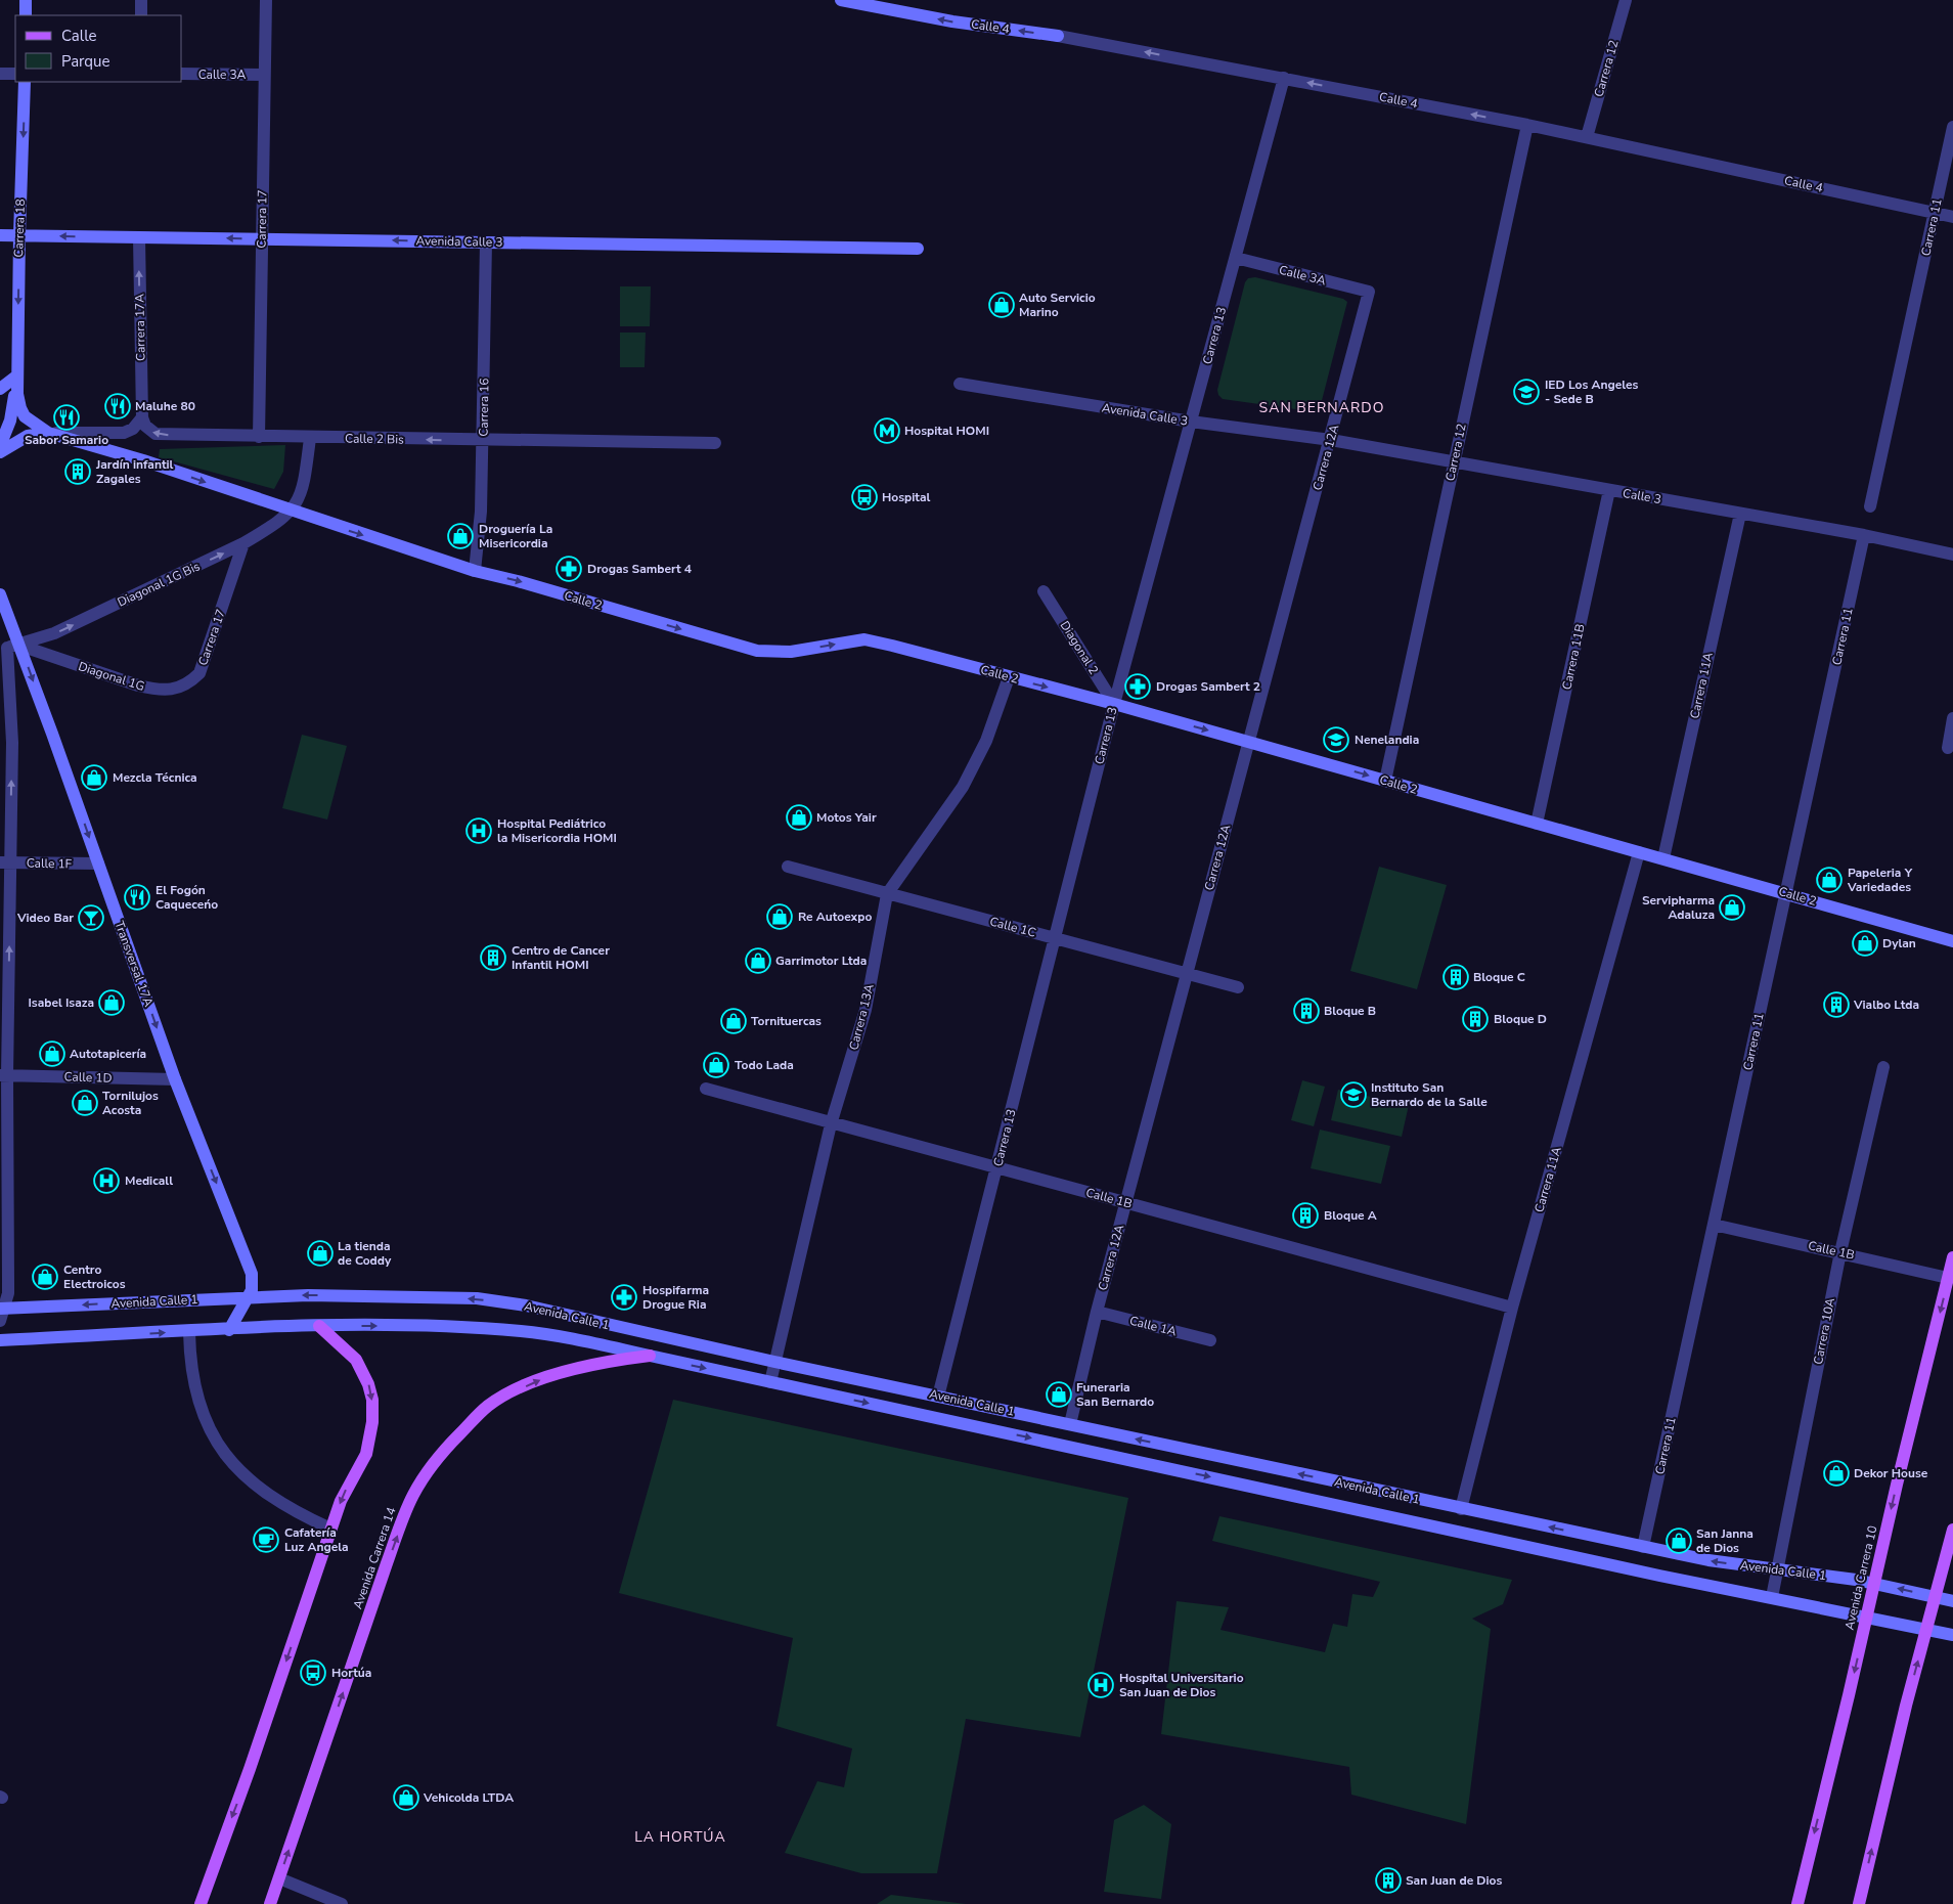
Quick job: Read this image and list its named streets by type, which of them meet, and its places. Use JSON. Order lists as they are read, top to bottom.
{
  "streets": {
    "main road": ["Avenida Carrera 14", "Avenida Carrera 10"],
    "street": [
      "Calle 4",
      "Carrera 12",
      "Calle 3A",
      "Carrera 17",
      "Carrera 11",
      "Carrera 18",
      "Avenida Calle 3",
      "Carrera 17A",
      "Carrera 13",
      "Carrera 16",
      "Calle 2 Bis",
      "Carrera 12A",
      "Calle 3",
      "Diagonal 1G Bis",
      "Calle 2",
      "Diagonal 2",
      "Carrera 11B",
      "Diagonal 1G",
      "Carrera 11A",
      "Calle 1F",
      "Calle 1C",
      "Transversal 17A",
      "Carrera 13A",
      "Calle 1D",
      "Calle 1B",
      "Avenida Calle 1",
      "Calle 1A",
      "Carrera 10A"
    ]
  },
  "crossings": [
    ["Calle 4", "Carrera 12"],
    ["Calle 4", "Carrera 11"],
    ["Calle 4", "Carrera 13"],
    ["Carrera 12", "Calle 3"],
    ["Carrera 12", "Calle 2"],
    ["Calle 3A", "Carrera 17"],
    ["Calle 3A", "Carrera 13"],
    ["Calle 3A", "Carrera 12A"],
    ["Carrera 17", "Avenida Calle 3"],
    ["Carrera 17", "Calle 2 Bis"],
    ["Carrera 17", "Diagonal 1G Bis"],
    ["Carrera 17", "Diagonal 1G"],
    ["Carrera 11", "Calle 3"],
    ["Carrera 11", "Calle 2"],
    ["Carrera 11", "Calle 1B"],
    ["Carrera 11", "Avenida Calle 1"],
    ["Carrera 18", "Avenida Calle 3"],
    ["Carrera 18", "Calle 2"],
    ["Avenida Calle 3", "Carrera 17A"],
    ["Avenida Calle 3", "Carrera 13"],
    ["Avenida Calle 3", "Carrera 16"],
    ["Avenida Calle 3", "Carrera 12A"],
    ["Avenida Calle 3", "Calle 3"],
    ["Carrera 17A", "Calle 2 Bis"],
    ["Carrera 13", "Calle 2"],
    ["Carrera 13", "Diagonal 2"],
    ["Carrera 13", "Calle 1C"],
    ["Carrera 13", "Calle 1B"],
    ["Carrera 13", "Avenida Calle 1"],
    ["Carrera 16", "Calle 2 Bis"],
    ["Carrera 16", "Calle 2"],
    ["Carrera 12A", "Calle 3"],
    ["Carrera 12A", "Calle 2"],
    ["Carrera 12A", "Calle 1C"],
    ["Carrera 12A", "Calle 1B"],
    ["Carrera 12A", "Avenida Calle 1"],
    ["Carrera 12A", "Calle 1A"],
    ["Calle 3", "Carrera 11B"],
    ["Calle 3", "Carrera 11A"],
    ["Diagonal 1G Bis", "Calle 2"],
    ["Diagonal 1G Bis", "Diagonal 1G"],
    ["Diagonal 1G Bis", "Transversal 17A"],
    ["Calle 2", "Diagonal 2"],
    ["Calle 2", "Carrera 11B"],
    ["Calle 2", "Carrera 11A"],
    ["Calle 2", "Carrera 13A"],
    ["Diagonal 1G", "Transversal 17A"],
    ["Carrera 11A", "Calle 1B"],
    ["Carrera 11A", "Avenida Calle 1"],
    ["Calle 1F", "Transversal 17A"],
    ["Calle 1C", "Carrera 13A"],
    ["Transversal 17A", "Calle 1D"],
    ["Transversal 17A", "Avenida Calle 1"],
    ["Carrera 13A", "Calle 1B"],
    ["Carrera 13A", "Avenida Calle 1"],
    ["Calle 1B", "Carrera 10A"],
    ["Calle 1B", "Avenida Carrera 10"],
    ["Avenida Calle 1", "Carrera 10A"],
    ["Avenida Calle 1", "Avenida Carrera 14"],
    ["Avenida Calle 1", "Avenida Carrera 10"]
  ],
  "one_way": [
    "Calle 4",
    "Carrera 18",
    "Avenida Calle 3",
    "Carrera 17A",
    "Calle 2 Bis",
    "Diagonal 1G Bis",
    "Calle 2"
  ],
  "districts": ["SAN BERNARDO", "LA HORTÚA"],
  "places": {
    "shop": [
      "Auto Servicio Marino",
      "Droguería La Misericordia",
      "Mezcla Técnica",
      "Motos Yair",
      "Papeleria Y Variedades",
      "Servipharma Adaluza",
      "Re Autoexpo",
      "Dylan",
      "Garrimotor Ltda",
      "Isabel Isaza",
      "Tornituercas",
      "Autotapicería",
      "Todo Lada",
      "Tornilujos Acosta",
      "La tienda de Coddy",
      "Centro Electroicos",
      "Funeraria San Bernardo",
      "Dekor House",
      "San Janna de Dios",
      "Vehicolda LTDA"
    ],
    "school or university": ["IED Los Angeles - Sede B", "Nenelandia", "Instituto San Bernardo de la Salle"],
    "restaurant": ["Maluhe 80", "Sabor Samario", "El Fogón Caqueceńo"],
    "metro station": ["Hospital HOMI"],
    "building": [
      "Jardín infantil Zagales",
      "Centro de Cancer Infantil HOMI",
      "Bloque C",
      "Vialbo Ltda",
      "Bloque B",
      "Bloque D",
      "Bloque A",
      "San Juan de Dios"
    ],
    "bus stop": ["Hospital", "Hortúa"],
    "pharmacy": ["Drogas Sambert 4", "Drogas Sambert 2", "Hospifarma Drogue Ria"],
    "hospital": ["Hospital Pediátrico la Misericordia HOMI", "Medicall", "Hospital Universitario San Juan de Dios"],
    "bar": ["Video Bar"],
    "cafe": ["Cafatería Luz Angela"]
  },
  "legend": ["Calle", "Parque"]
}
